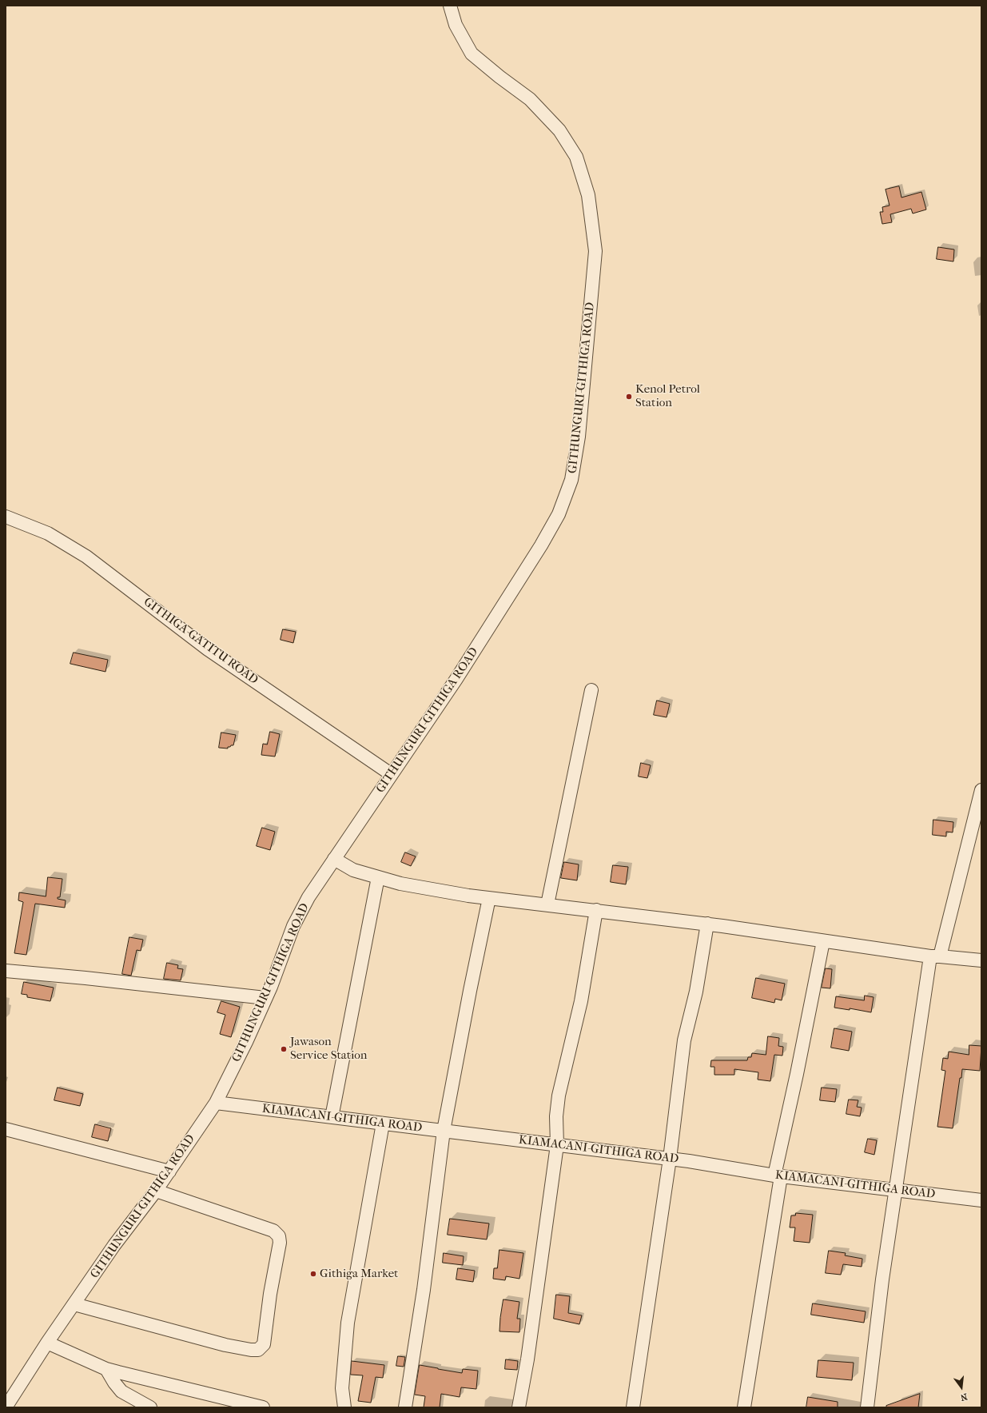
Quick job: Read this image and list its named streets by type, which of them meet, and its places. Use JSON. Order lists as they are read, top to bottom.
{
  "streets": {
    "street": ["GITHUNGURI-GITHIGA ROAD", "GITHIGA-GATITU ROAD", "KIAMACANI-GITHIGA ROAD"]
  },
  "crossings": [
    ["GITHUNGURI-GITHIGA ROAD", "GITHIGA-GATITU ROAD"],
    ["GITHUNGURI-GITHIGA ROAD", "KIAMACANI-GITHIGA ROAD"]
  ],
  "places": ["Kenol Petrol Station", "Jawason Service Station", "Githiga Market"],
  "north": "bottom"
}
